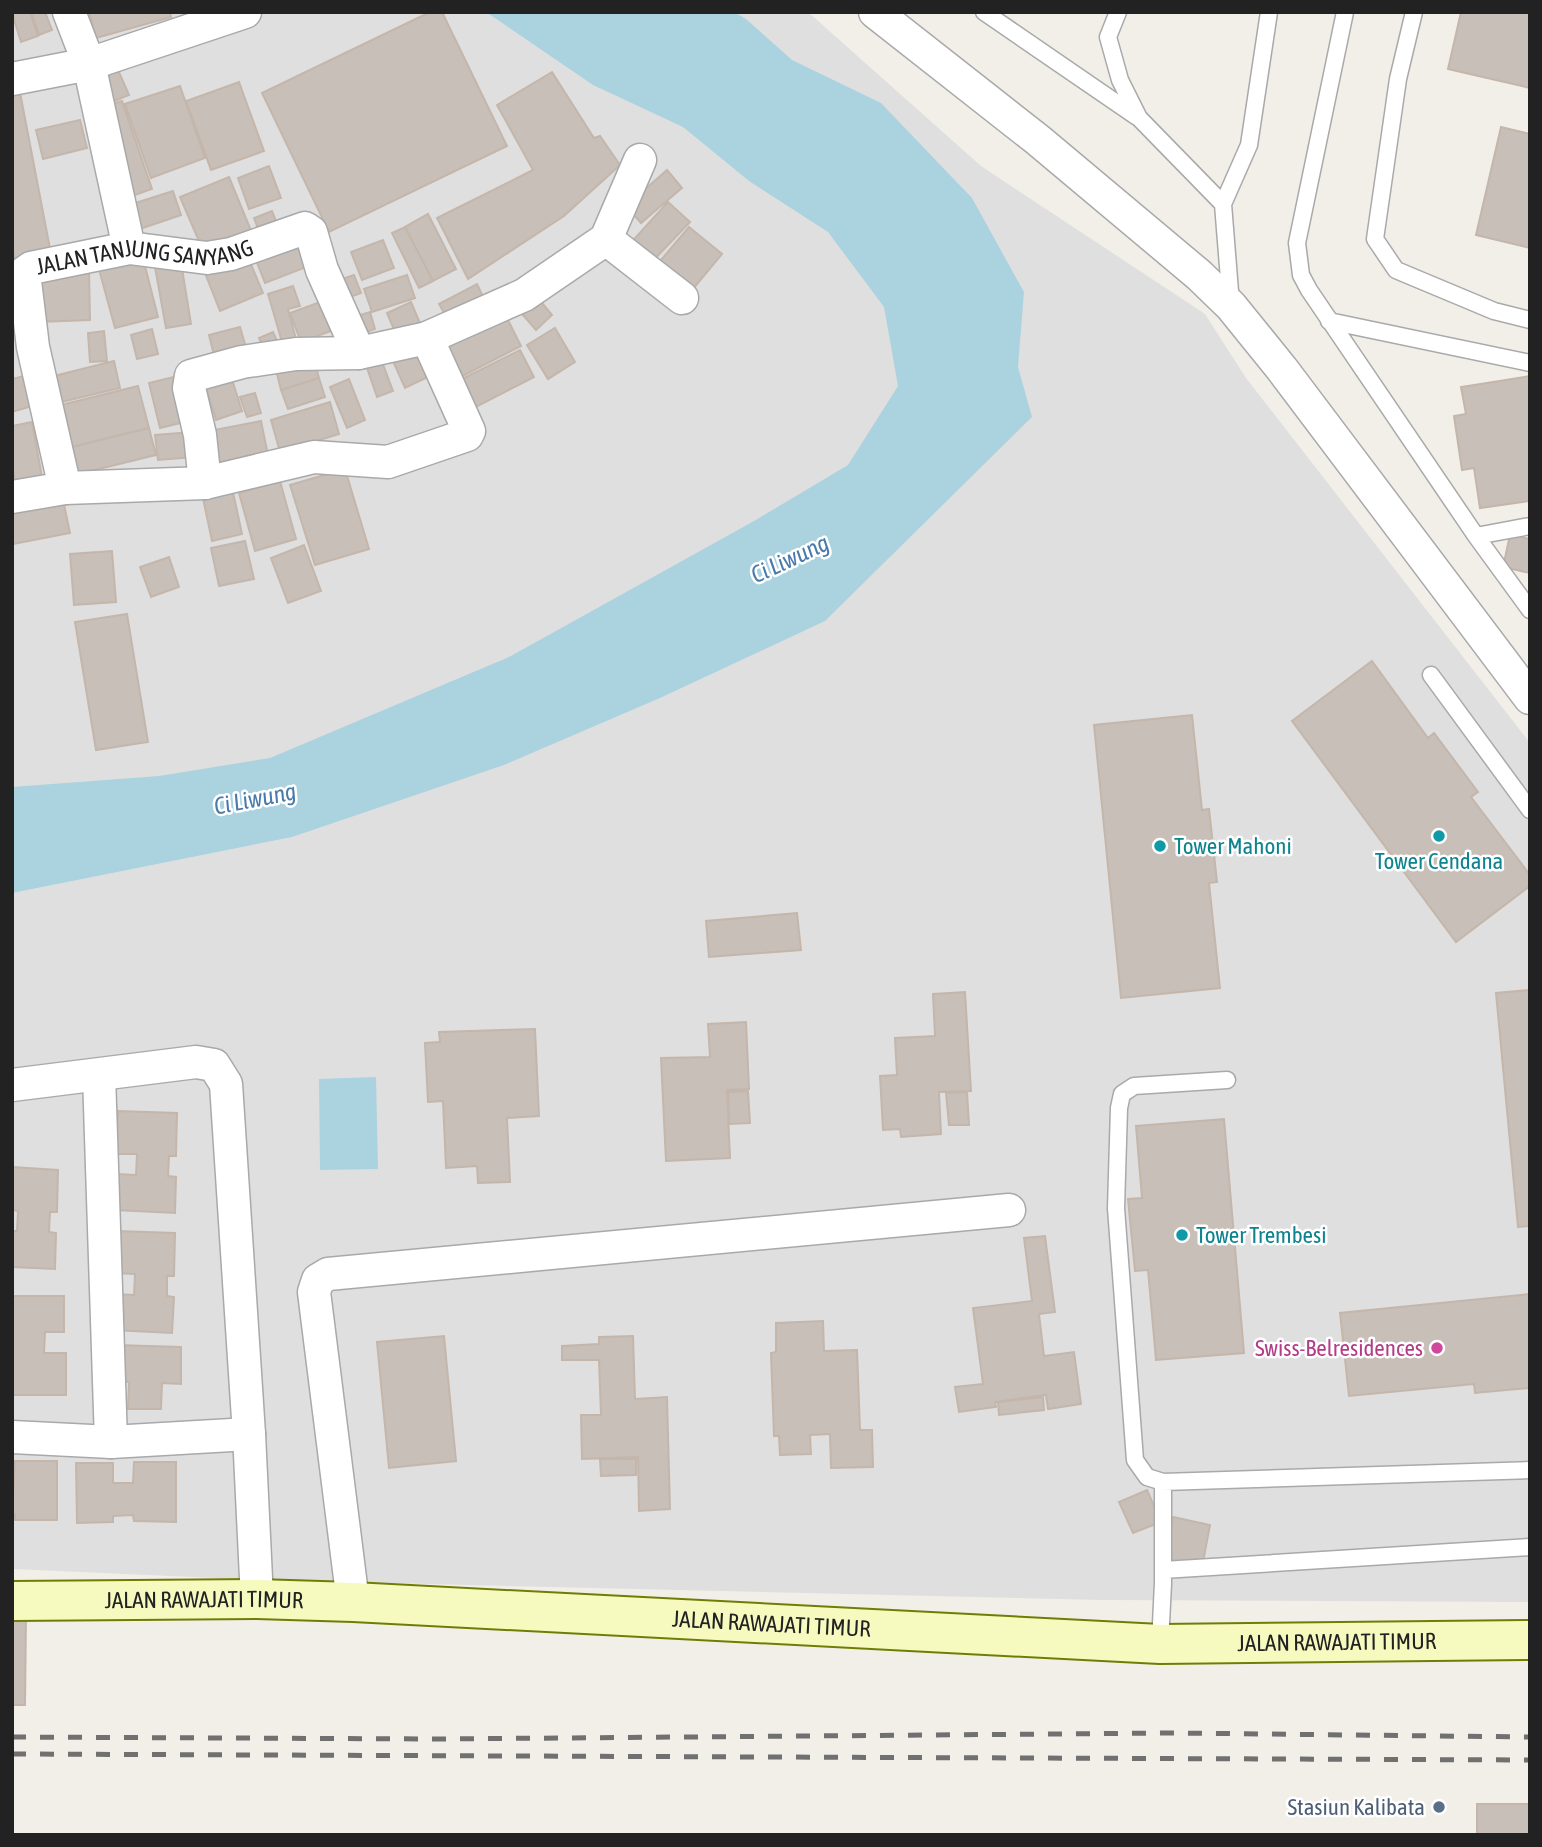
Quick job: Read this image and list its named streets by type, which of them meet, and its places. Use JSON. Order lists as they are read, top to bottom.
{
  "streets": {
    "street": ["JALAN TANJUNG SANYANG", "JALAN RAWAJATI TIMUR"]
  },
  "water": ["Ci Liwung"],
  "places": [
    "Tower Cendana",
    "Tower Mahoni",
    "Tower Trembesi",
    "Swiss-Belresidences",
    "Stasiun Kalibata"
  ]
}
